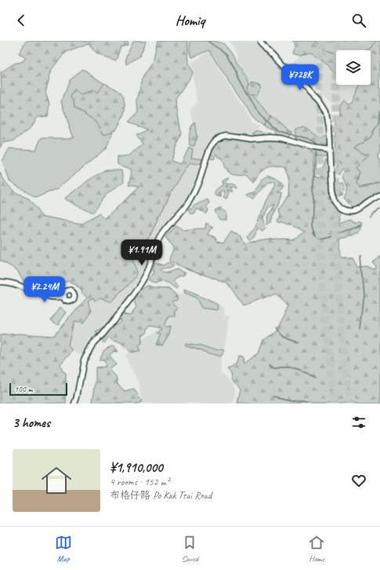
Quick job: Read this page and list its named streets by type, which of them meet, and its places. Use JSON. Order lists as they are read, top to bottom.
{
  "scale_bar": "100 m",
  "page": {
    "header": "Homiq",
    "price": ["¥728K", "¥1.91M", "¥2.24M"],
    "scale": "100 m",
    "heading": "3 homes",
    "list": [
      {
        "name": "¥1,910,000",
        "note": "4 rooms · 152 m² · 布格仔路 Po Kak Tsai Road"
      }
    ],
    "tabs": ["Map", "Saved", "Home"]
  }
}
